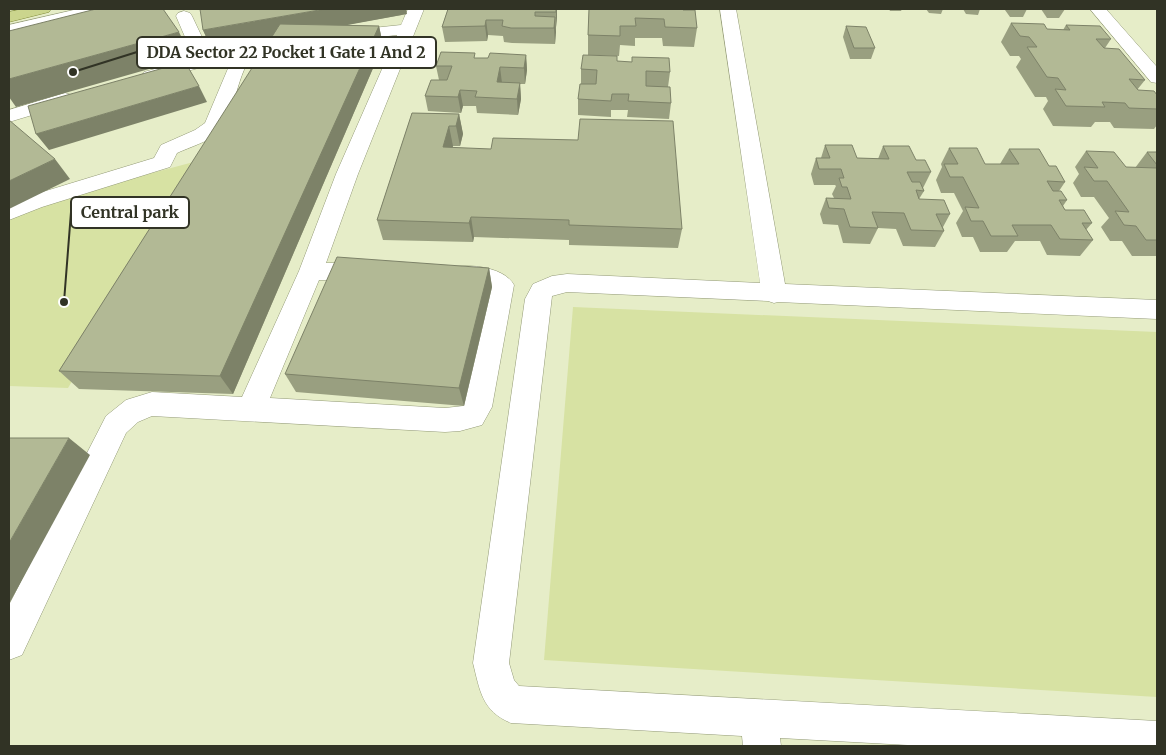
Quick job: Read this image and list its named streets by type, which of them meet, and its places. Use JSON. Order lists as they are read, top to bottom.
{
  "places": ["DDA Sector 22 Pocket 1 Gate 1 And 2", "Central park"]
}
